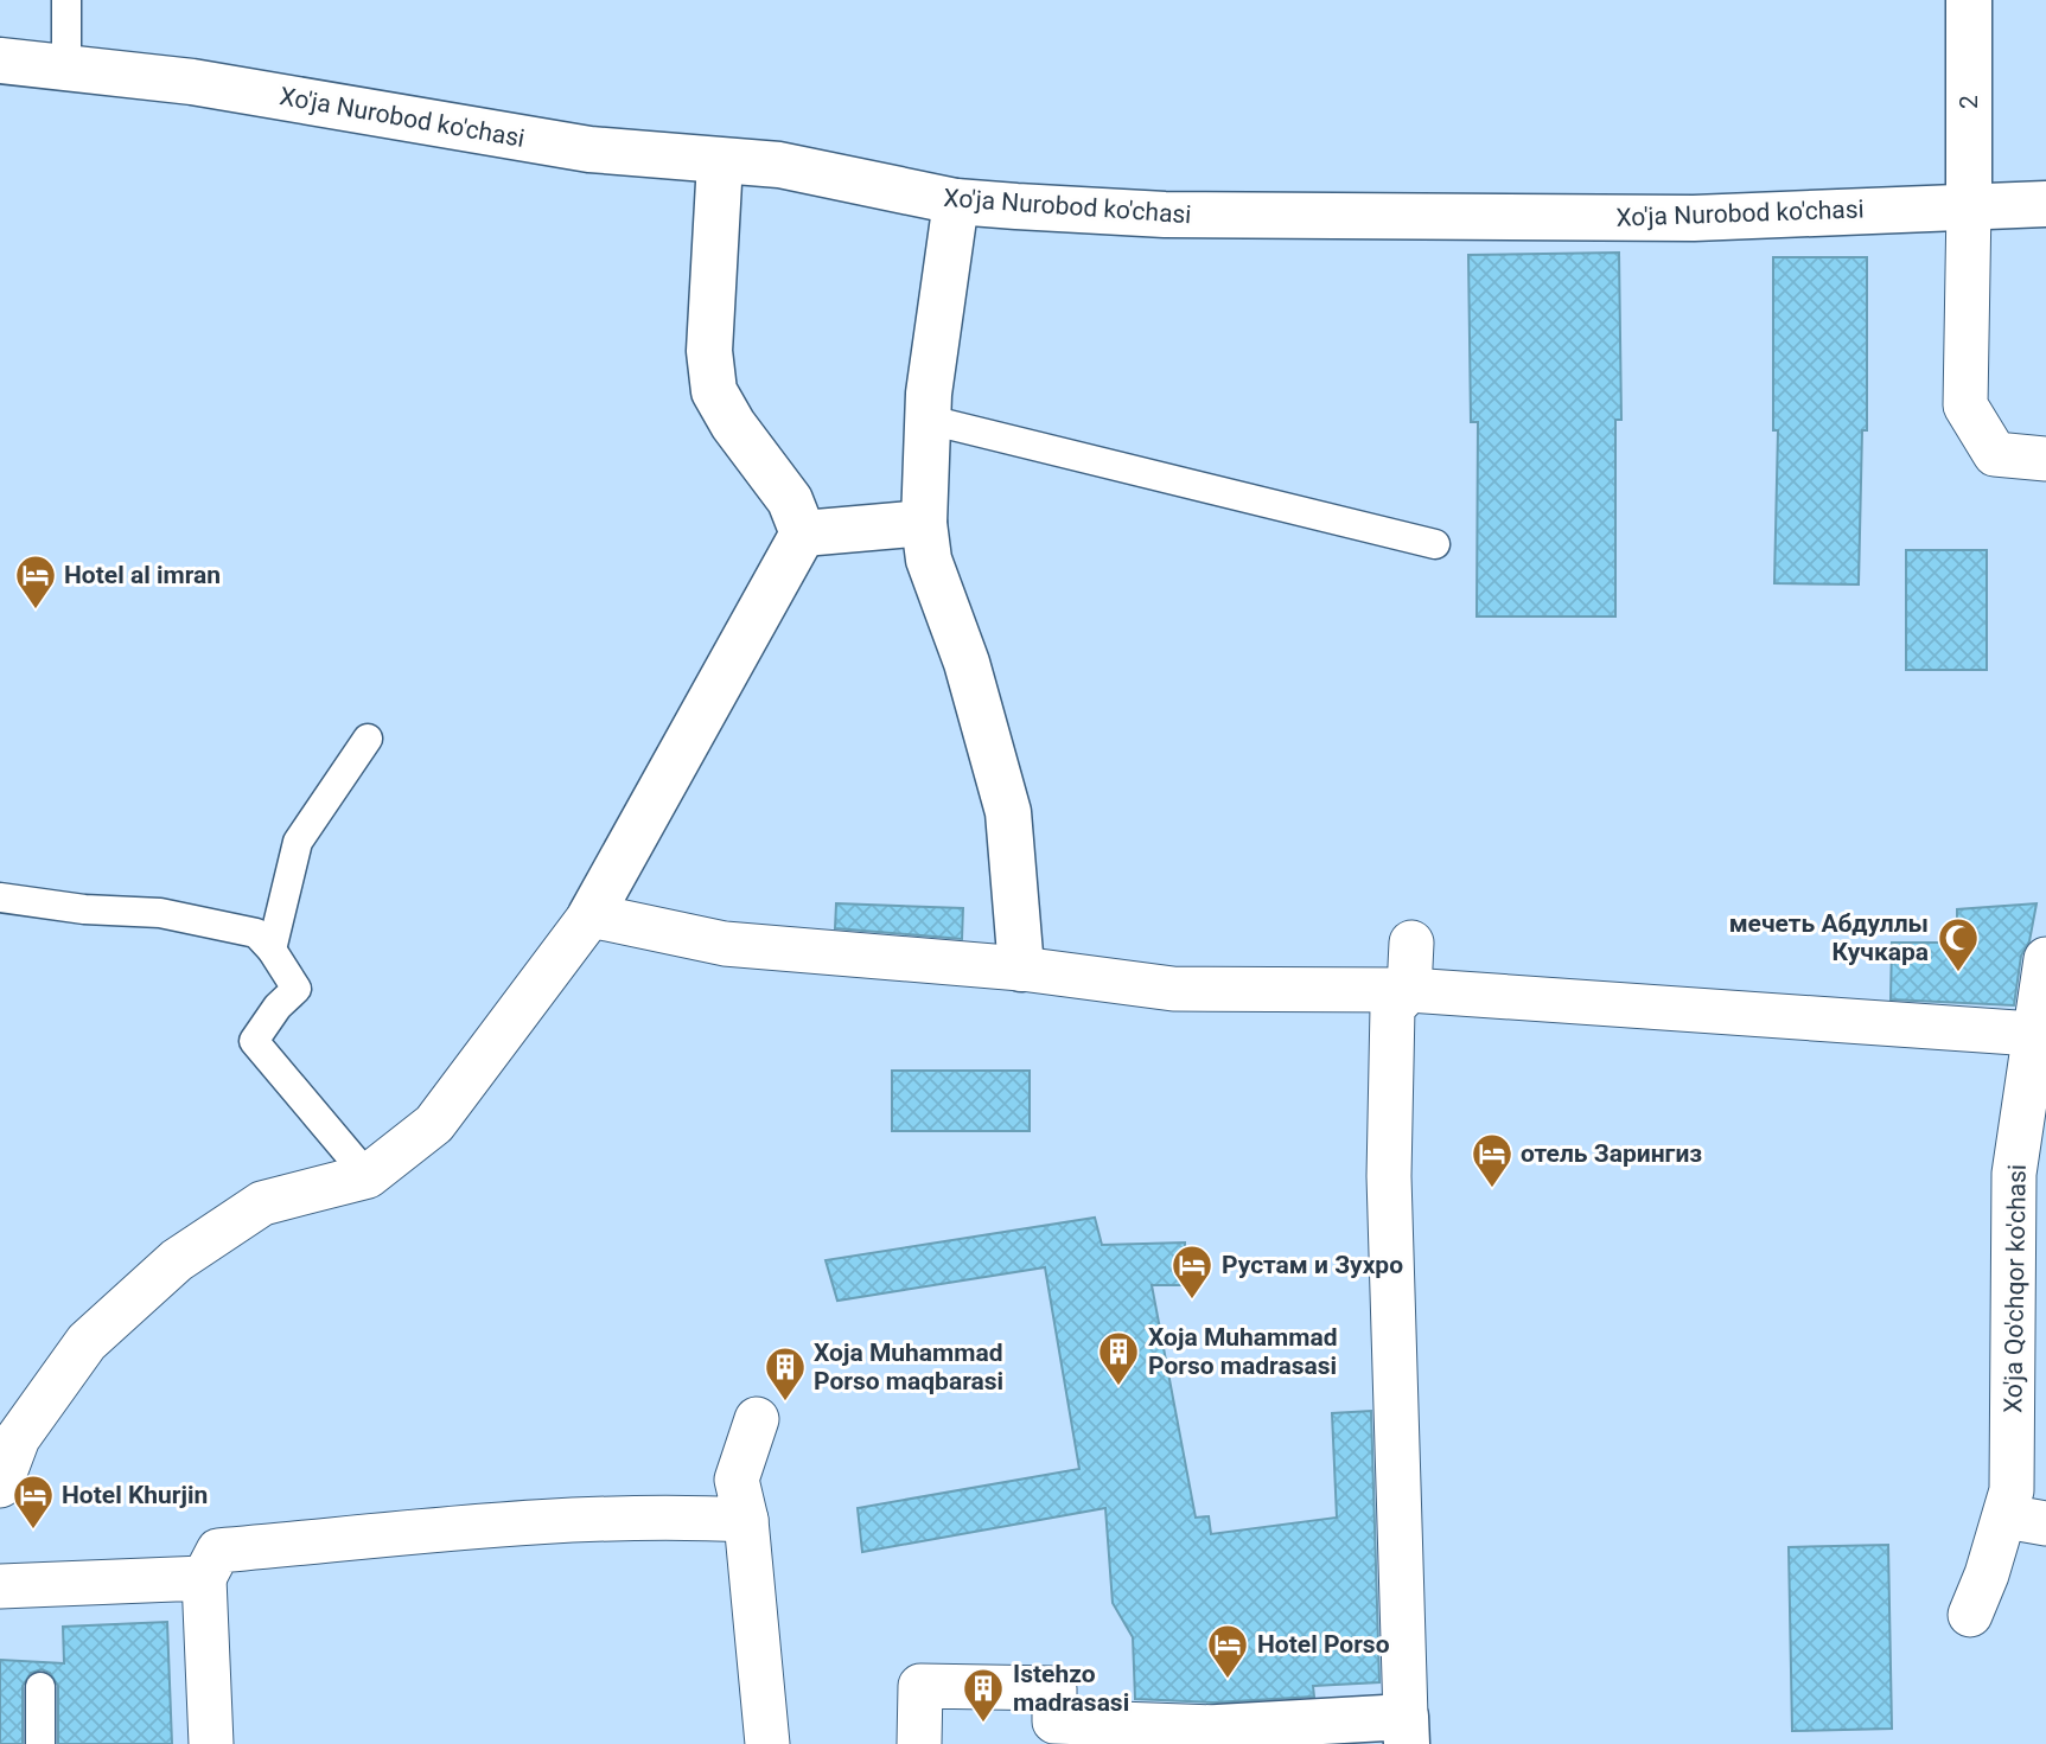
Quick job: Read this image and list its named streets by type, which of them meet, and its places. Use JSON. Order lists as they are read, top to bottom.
{
  "streets": {
    "street": ["2", "Xo'ja Nurobod ko'chasi", "Xo'ja Qo'chqor ko'chasi"]
  },
  "crossings": [
    ["2", "Xo'ja Nurobod ko'chasi"]
  ],
  "places": {
    "hotel": [
      "Hotel al imran",
      "отель Зарингиз",
      "Рустам и Зухро",
      "Hotel Khurjin",
      "Hotel Porso"
    ],
    "mosque": ["мечеть Абдуллы Кучкара"],
    "building": ["Xoja Muhammad Porso madrasasi", "Xoja Muhammad Porso maqbarasi", "Istehzo madrasasi"]
  }
}
